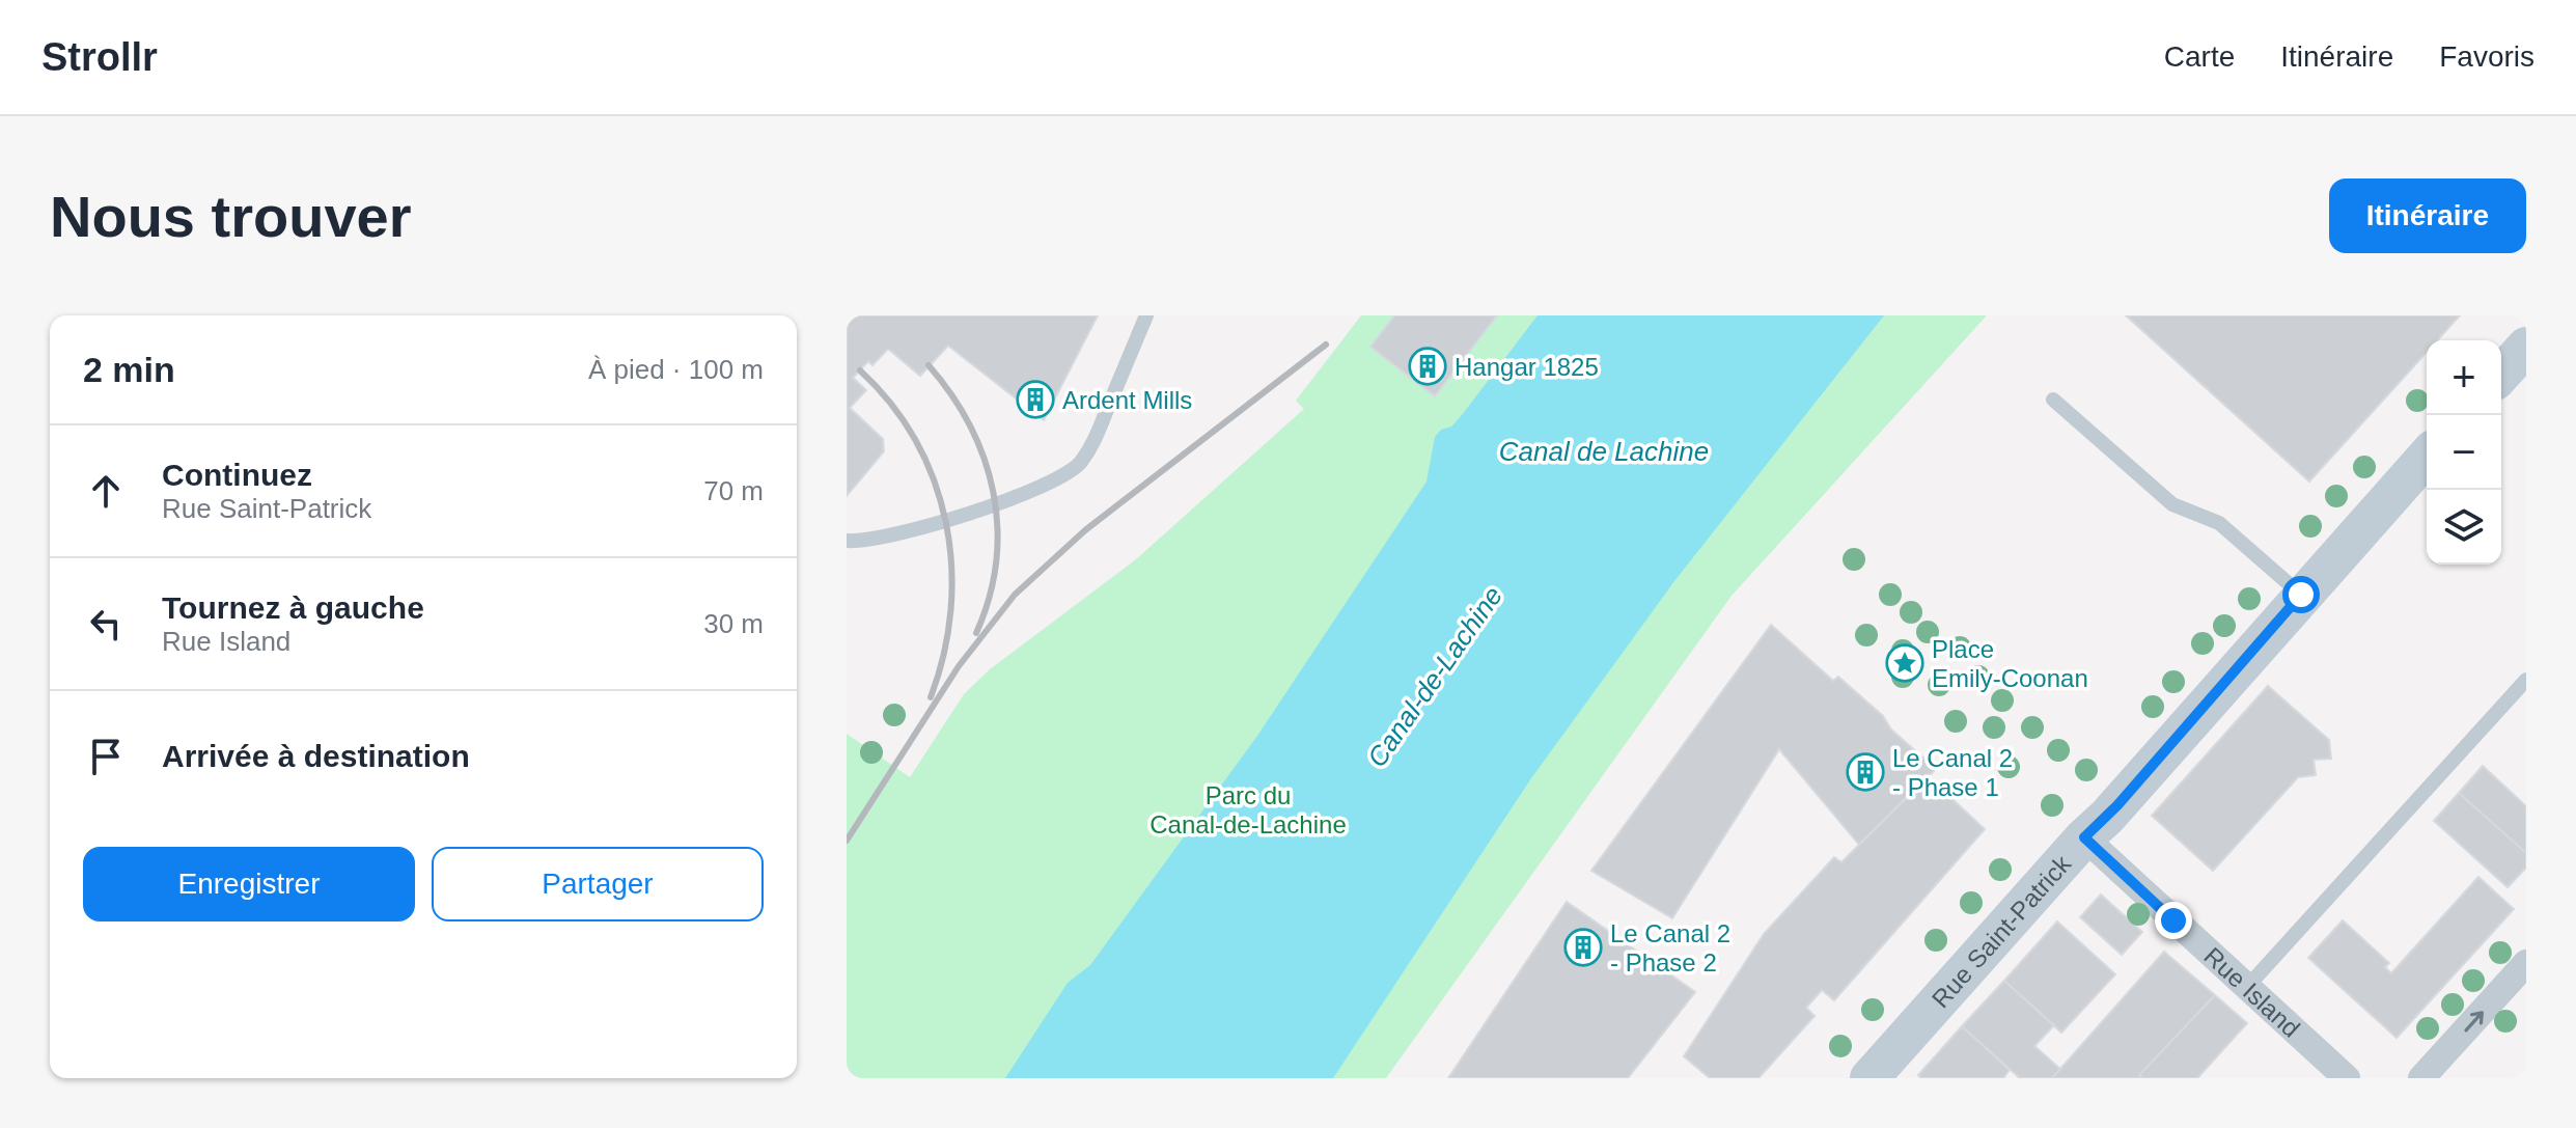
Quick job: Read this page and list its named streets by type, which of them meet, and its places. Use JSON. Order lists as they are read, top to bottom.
{
  "streets": {
    "main road": ["Rue Saint-Patrick"],
    "street": ["Rue Island"]
  },
  "crossings": [
    ["Rue Saint-Patrick", "Rue Island"]
  ],
  "water": ["Canal de Lachine", "Canal-de-Lachine"],
  "parks": ["Parc du Canal-de-Lachine"],
  "places": {
    "building": [
      "Hangar 1825",
      "Ardent Mills",
      "Le Canal 2 - Phase 1",
      "Le Canal 2 - Phase 2"
    ],
    "place": ["Place Emily-Coonan"]
  },
  "page": {
    "header": "Strollr",
    "nav": ["Carte", "Itinéraire", "Favoris"],
    "buttons": [
      "Itinéraire",
      ["Enregistrer", "Partager"]
    ],
    "title": "Nous trouver",
    "heading": ["2 min", "À pied · 100 m"],
    "map_buttons": ["+", "−"],
    "list": [
      ["Continuez", "Rue Saint-Patrick", "70 m"],
      ["Tournez à gauche", "Rue Island", "30 m"],
      "Arrivée à destination"
    ]
  }
}
